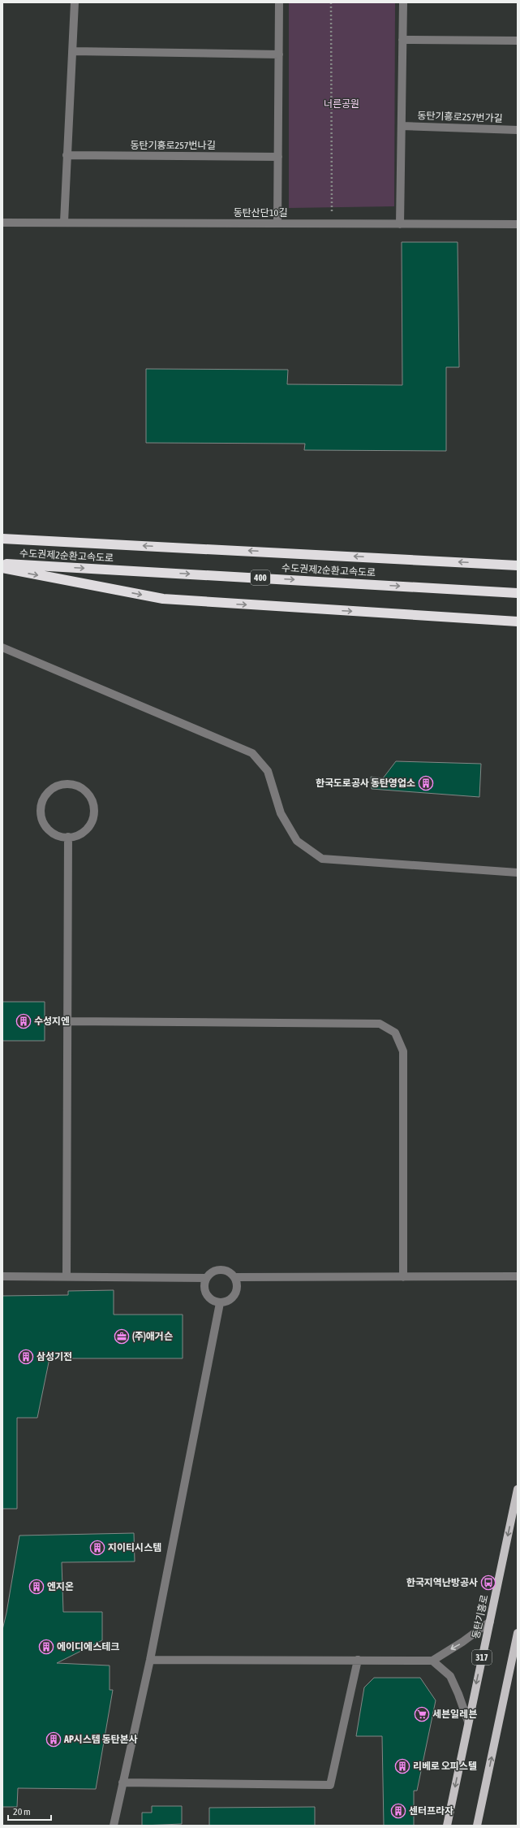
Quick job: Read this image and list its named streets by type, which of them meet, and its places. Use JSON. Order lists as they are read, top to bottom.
{
  "streets": {
    "highway": ["수도권제2순환고속도로", "400"],
    "main road": ["동탄기흥로", "317"],
    "street": ["동탄기흥로257번가길", "동탄기흥로257번나길", "동탄산단10길"]
  },
  "parks": ["너른공원"],
  "places": {
    "building": [
      "한국도로공사 동탄영업소",
      "수성지엔",
      "삼성기전",
      "지이티시스템",
      "엔지온",
      "에이디에스테크",
      "AP시스템 동탄본사",
      "리베로 오피스텔",
      "센터프라자"
    ],
    "office": ["(주)애거슨"],
    "bus stop": ["한국지역난방공사"],
    "supermarket": ["세븐일레븐"]
  },
  "scale_bar": "20 m"
}
